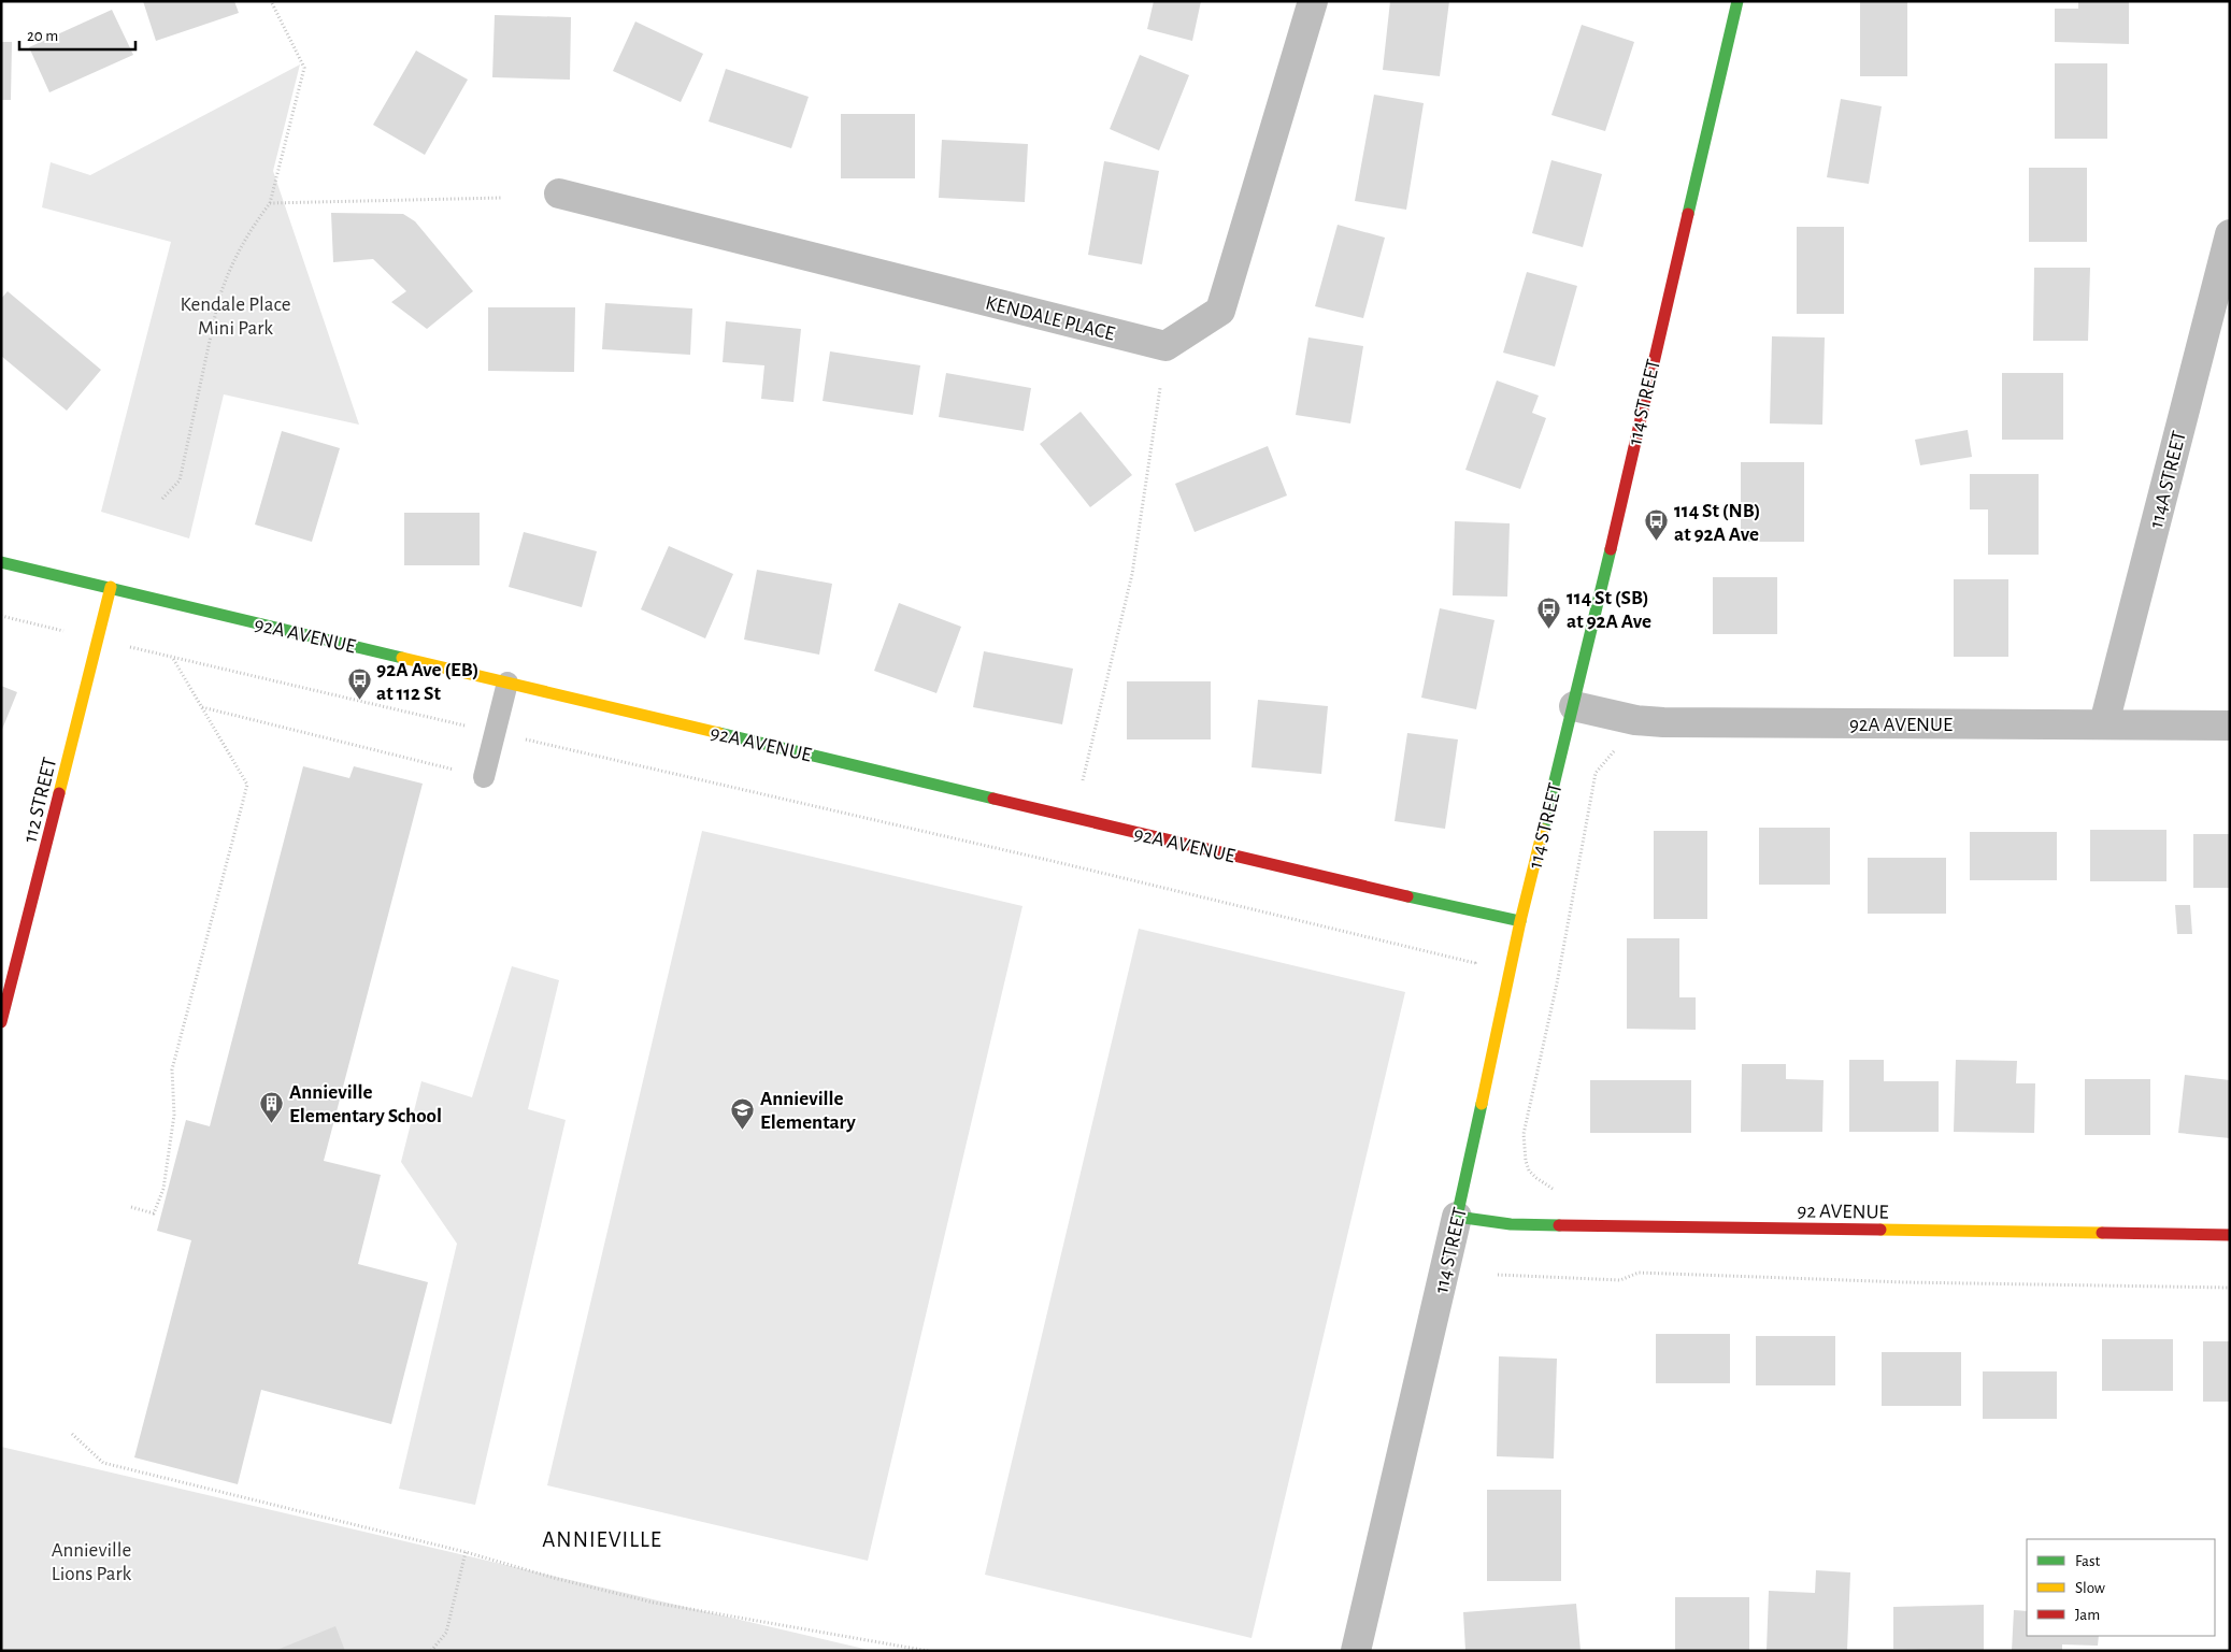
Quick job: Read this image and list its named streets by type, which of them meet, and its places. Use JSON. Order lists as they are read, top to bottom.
{
  "streets": {
    "street": [
      "KENDALE PLACE",
      "114 STREET",
      "114A STREET",
      "92A AVENUE",
      "112 STREET",
      "92 AVENUE"
    ]
  },
  "crossings": [
    ["114 STREET", "92A AVENUE"],
    ["114 STREET", "92 AVENUE"],
    ["114A STREET", "92A AVENUE"],
    ["92A AVENUE", "112 STREET"]
  ],
  "districts": ["ANNIEVILLE"],
  "parks": ["Kendale Place Mini Park", "Annieville Lions Park"],
  "places": {
    "bus stop": ["114 St (NB) at 92A Ave", "114 St (SB) at 92A Ave", "92A Ave (EB) at 112 St"],
    "building": ["Annieville Elementary School"],
    "school or university": ["Annieville Elementary"]
  },
  "legend": ["Fast", "Slow", "Jam"],
  "scale_bar": "20 m"
}
